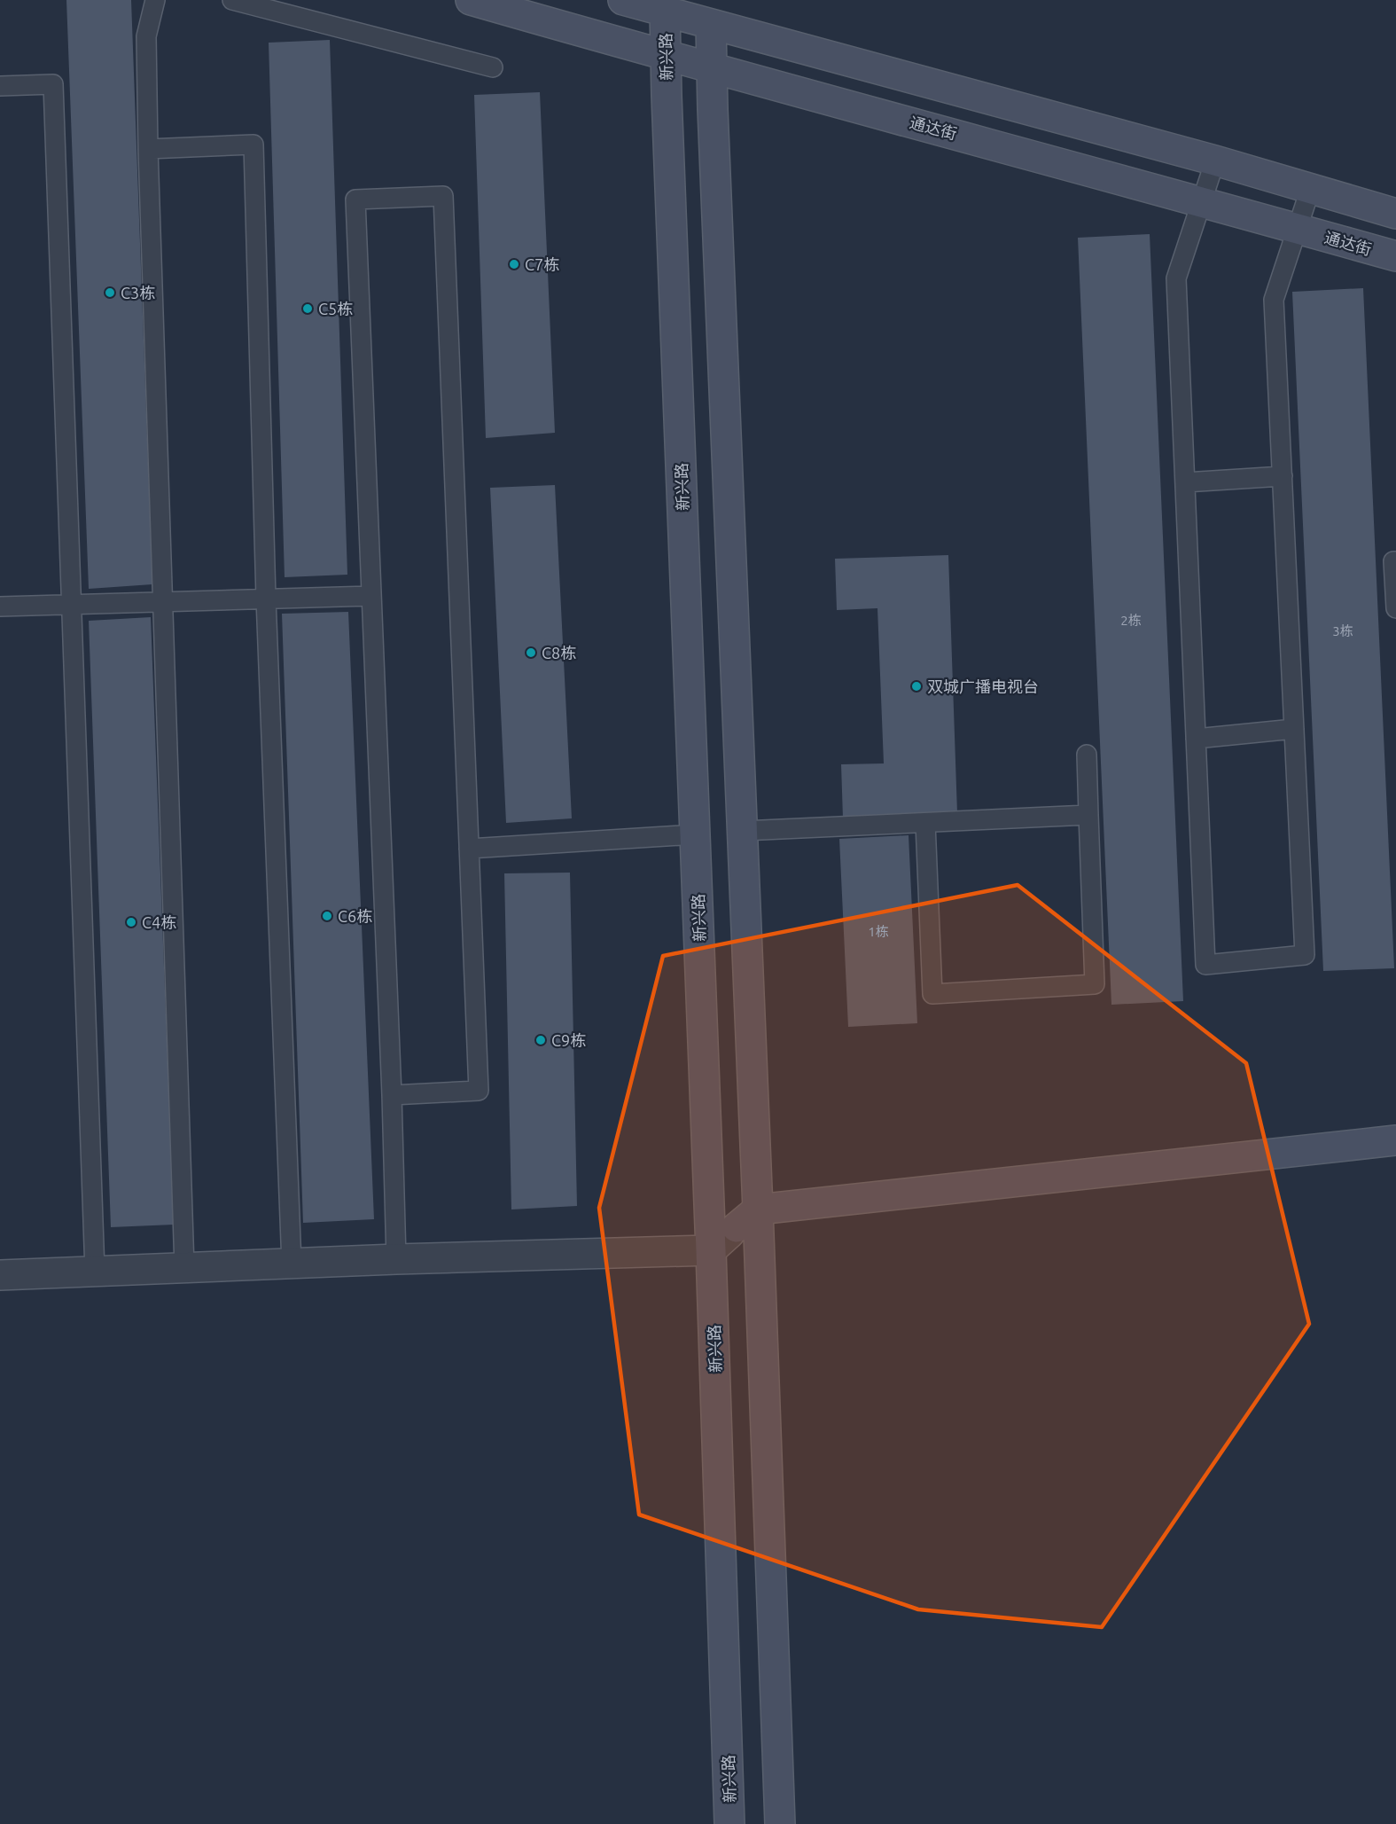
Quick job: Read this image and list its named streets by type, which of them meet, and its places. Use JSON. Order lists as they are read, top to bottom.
{
  "streets": {
    "main road": ["新兴路", "通达街"]
  },
  "crossings": [
    ["新兴路", "通达街"]
  ],
  "places": [
    "C7栋",
    "C3栋",
    "C5栋",
    "C8栋",
    "双城广播电视台",
    "C6栋",
    "C4栋",
    "C9栋"
  ],
  "house_numbers": ["2栋", "3栋", "1栋"]
}
